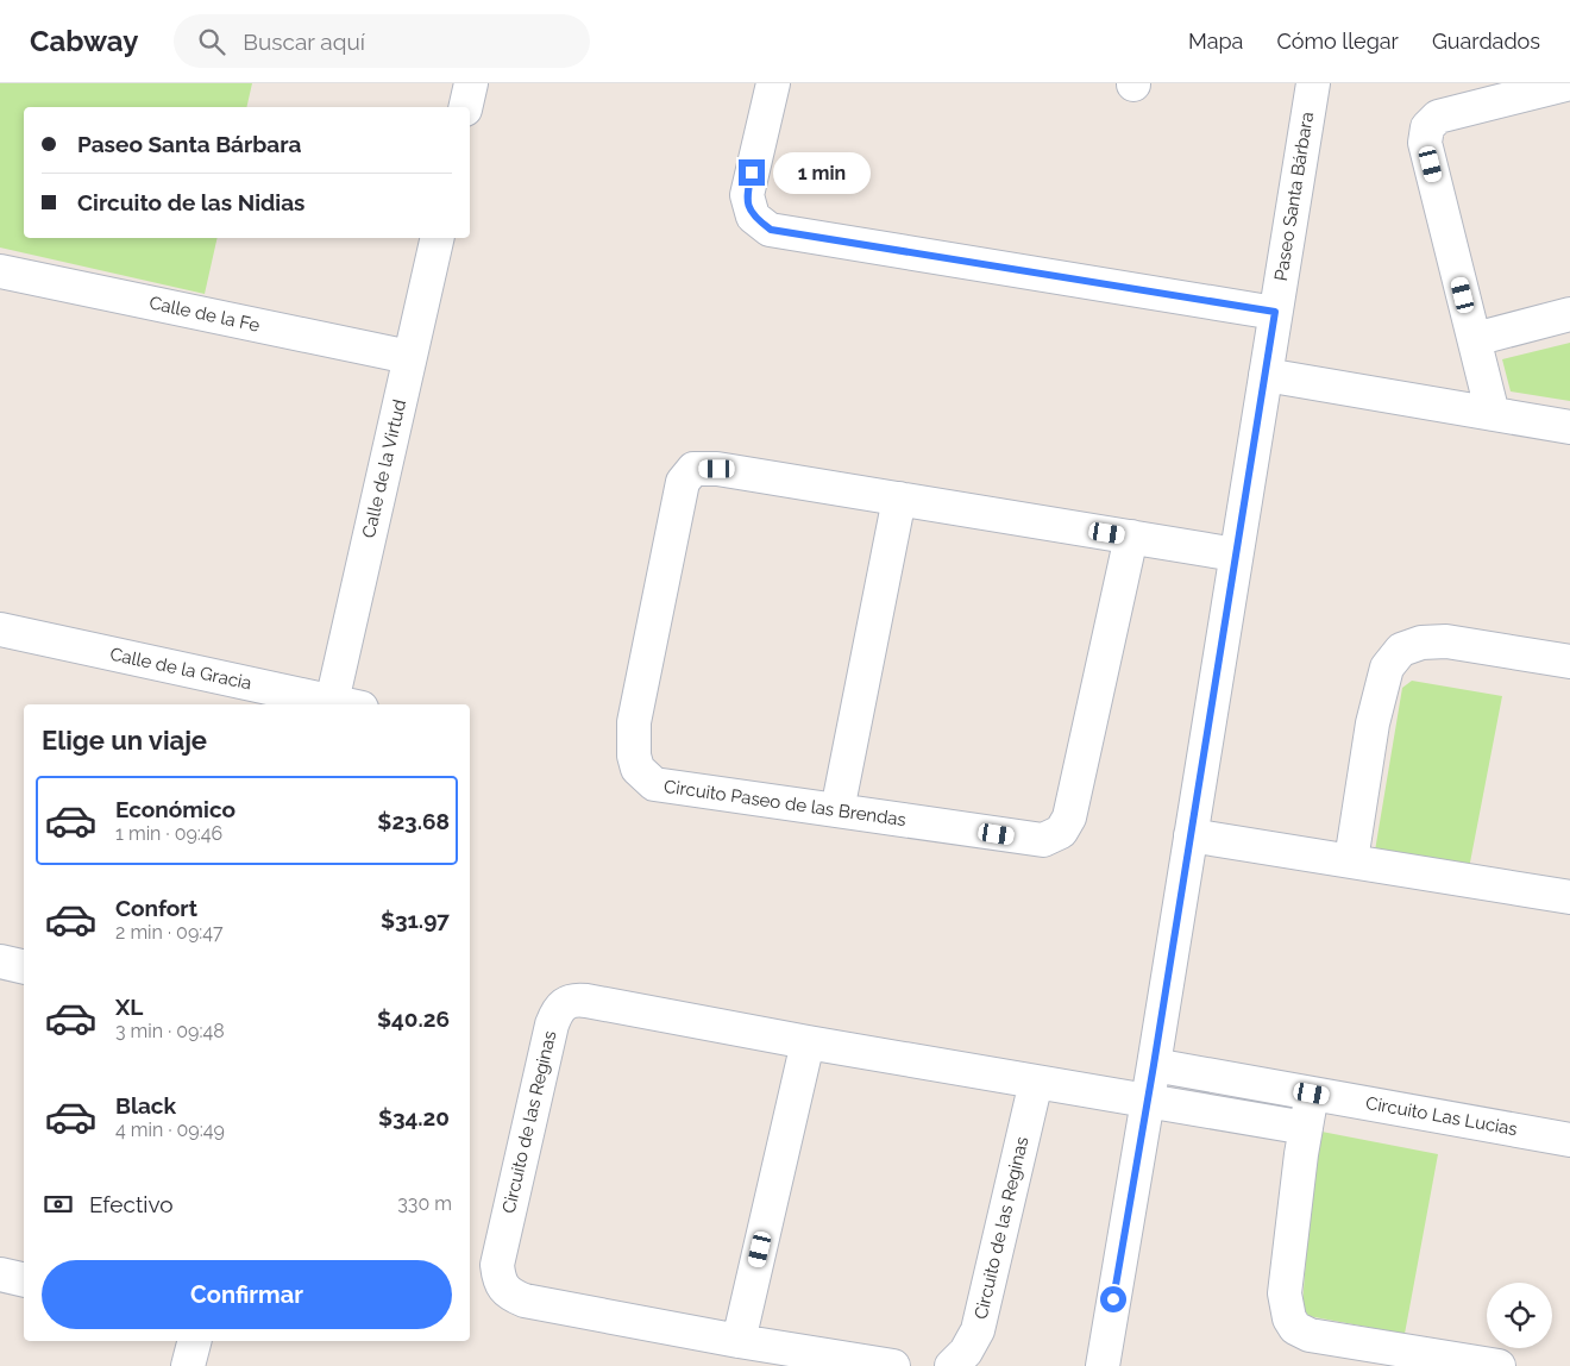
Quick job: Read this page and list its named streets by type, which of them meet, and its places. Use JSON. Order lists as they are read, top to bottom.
{
  "streets": {
    "street": [
      "Paseo Santa Bárbara",
      "Calle de la Fe",
      "Calle de la Virtud",
      "Calle de la Gracia",
      "Circuito Paseo de las Brendas",
      "Circuito Las Lucias",
      "Circuito de las Reginas"
    ]
  },
  "crossings": [
    ["Paseo Santa Bárbara", "Circuito Paseo de las Brendas"],
    ["Paseo Santa Bárbara", "Circuito Las Lucias"],
    ["Paseo Santa Bárbara", "Circuito de las Reginas"],
    ["Calle de la Fe", "Calle de la Virtud"],
    ["Calle de la Virtud", "Calle de la Gracia"]
  ],
  "page": {
    "header": "Cabway",
    "search": "Buscar aquí",
    "nav": ["Mapa", "Cómo llegar", "Guardados"],
    "banner": ["Paseo Santa Bárbara", "Circuito de las Nidias"],
    "bubble": "1 min",
    "heading": "Elige un viaje",
    "list": [
      {
        "name": "Económico",
        "note": "1 min · 09:46",
        "value": "$23.68"
      },
      {
        "name": "Confort",
        "note": "2 min · 09:47",
        "value": "$31.97"
      },
      {
        "name": "XL",
        "note": "3 min · 09:48",
        "value": "$40.26"
      },
      {
        "name": "Black",
        "note": "4 min · 09:49",
        "value": "$34.20"
      }
    ],
    "pay": ["Efectivo", "330 m"],
    "buttons": "Confirmar"
  }
}
